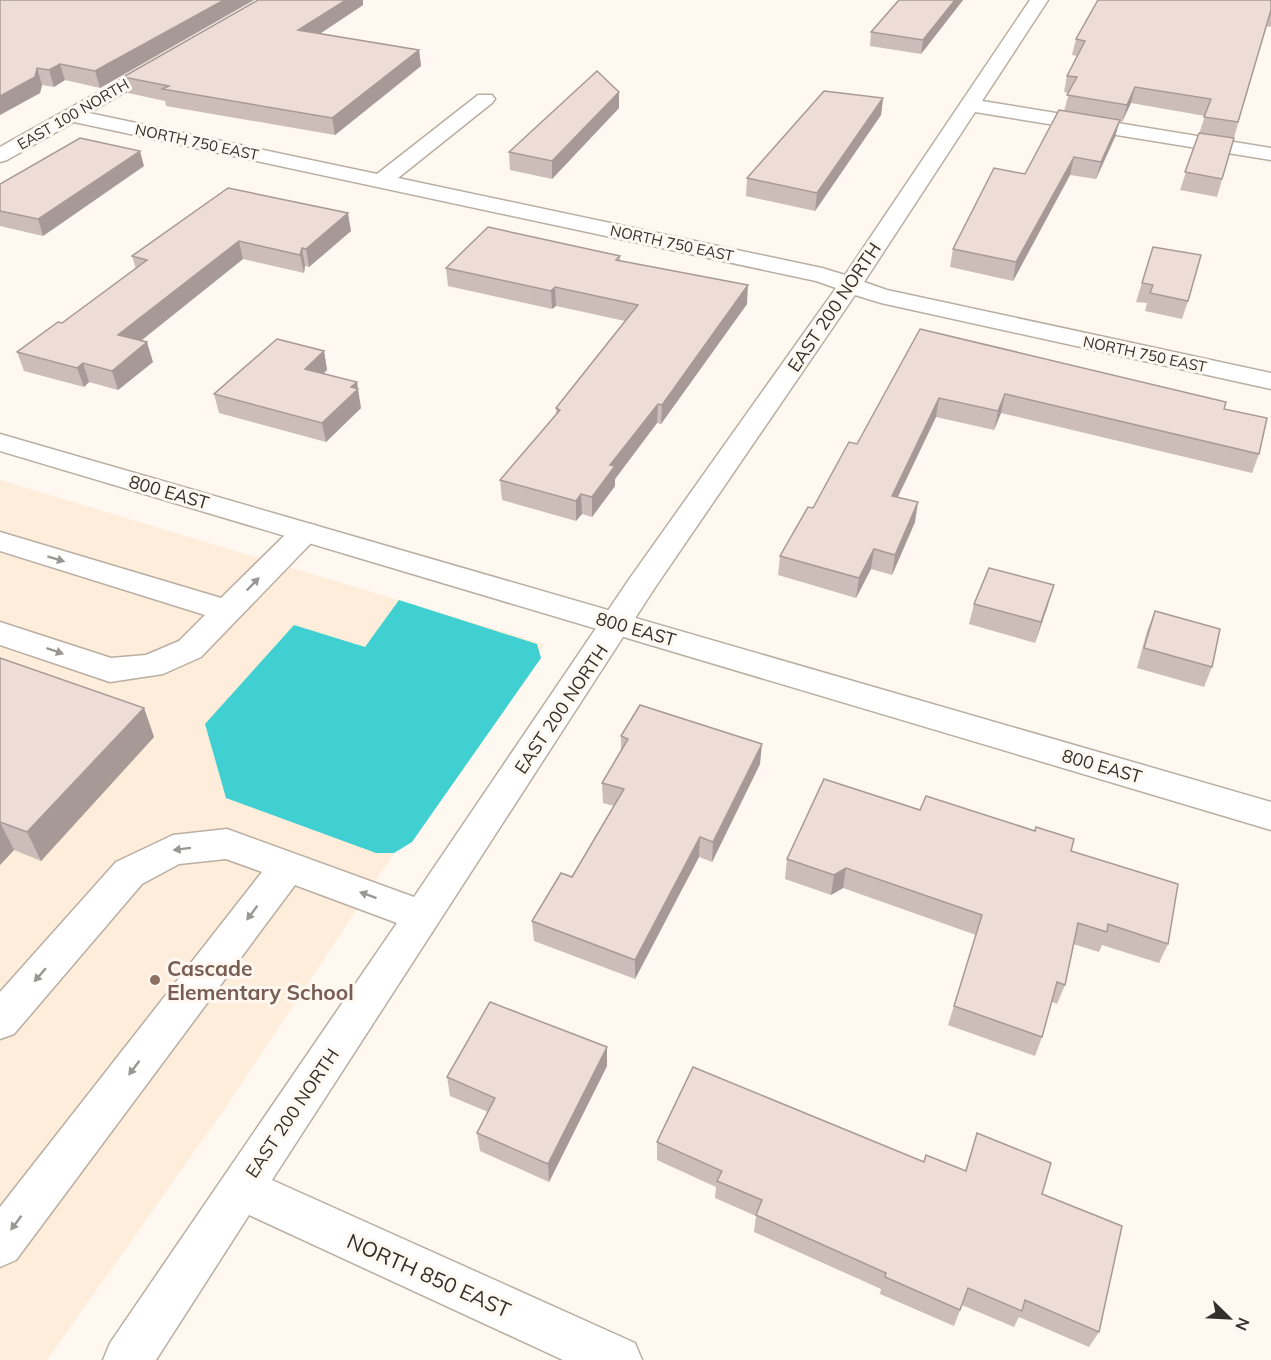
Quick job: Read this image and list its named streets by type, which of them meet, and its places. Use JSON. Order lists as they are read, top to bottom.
{
  "streets": {
    "street": [
      "EAST 100 NORTH",
      "NORTH 750 EAST",
      "EAST 200 NORTH",
      "800 EAST",
      "NORTH 850 EAST"
    ]
  },
  "crossings": [
    ["EAST 100 NORTH", "NORTH 750 EAST"],
    ["NORTH 750 EAST", "EAST 200 NORTH"],
    ["EAST 200 NORTH", "800 EAST"],
    ["EAST 200 NORTH", "NORTH 850 EAST"]
  ],
  "places": ["Cascade Elementary School"],
  "north": "bottom right"
}
